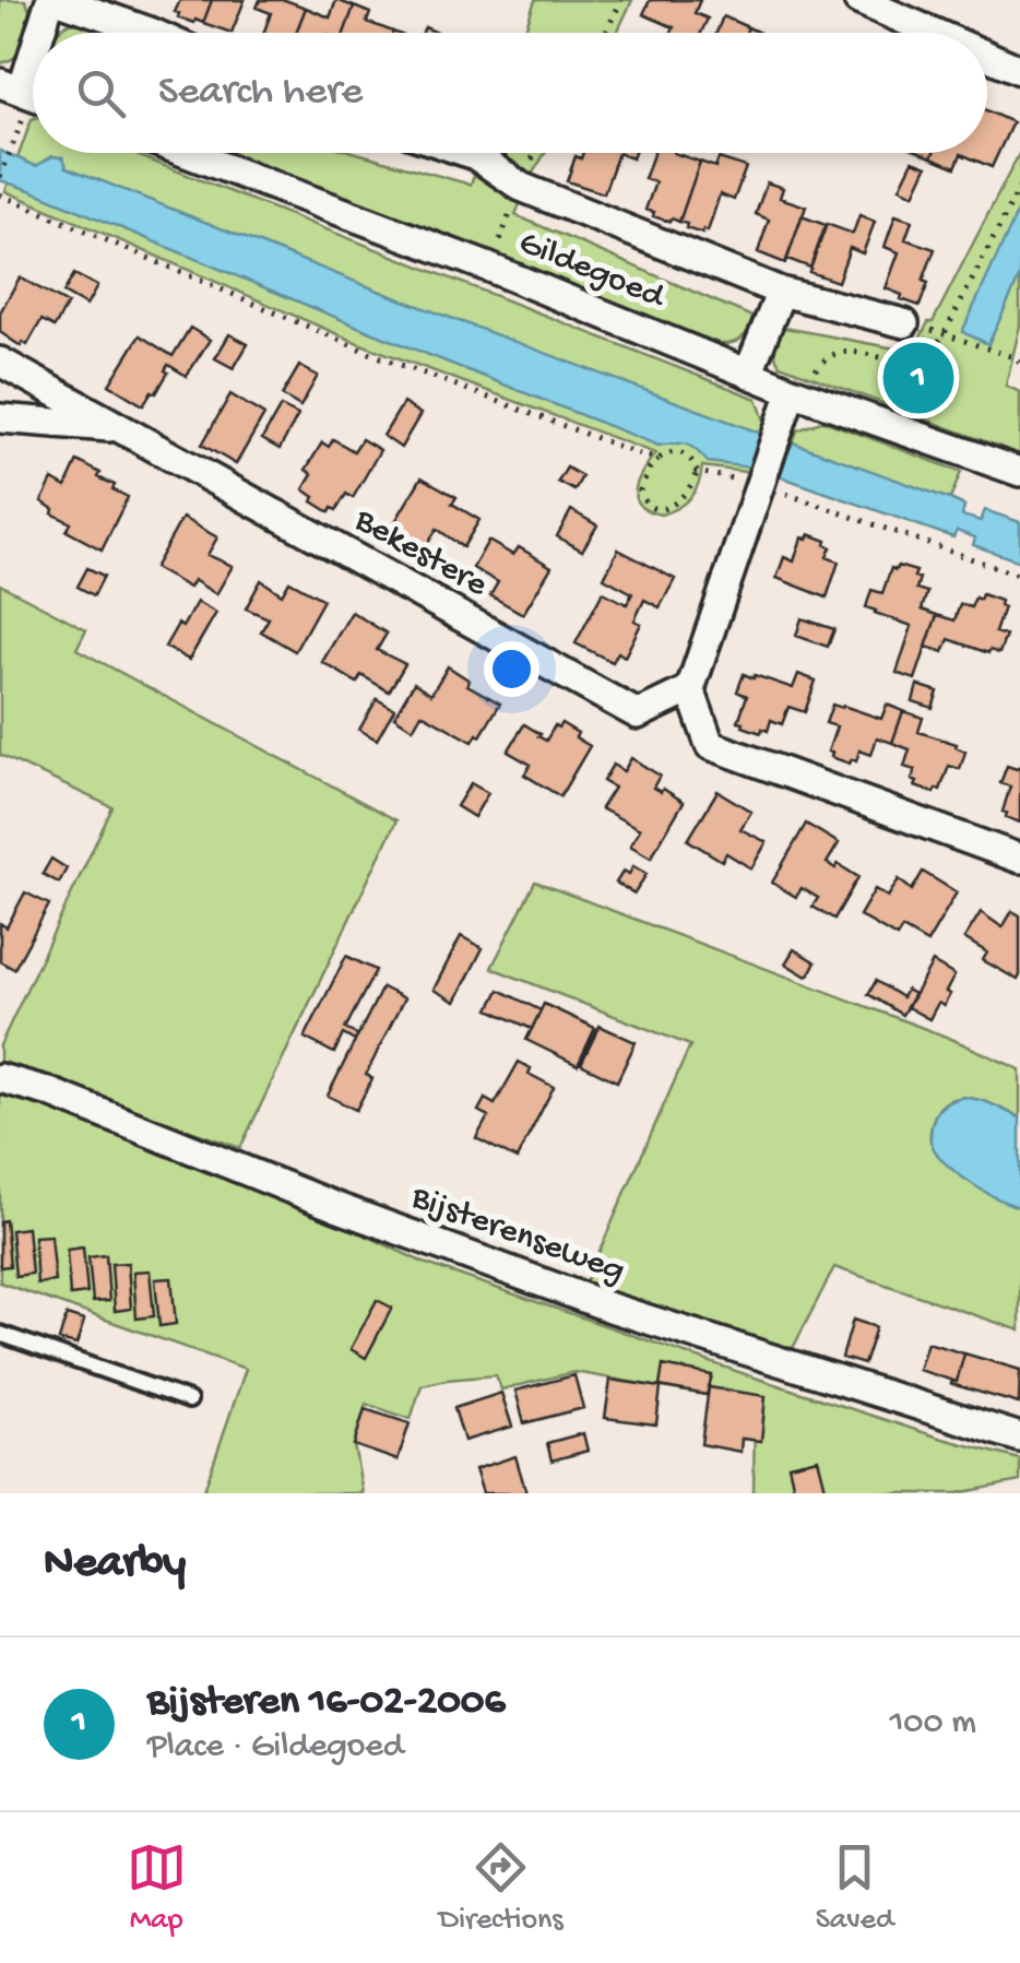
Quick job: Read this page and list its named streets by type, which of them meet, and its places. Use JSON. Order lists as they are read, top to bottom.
{
  "streets": {
    "street": ["Gildegoed", "Bekestere", "Bijsterenseweg"]
  },
  "page": {
    "search": "Search here",
    "pins": "1",
    "heading": "Nearby",
    "list": [
      {
        "mark": "1",
        "name": "Bijsteren 16-02-2006",
        "note": "Place · Gildegoed",
        "value": "100 m"
      }
    ],
    "nav": ["Map", "Directions", "Saved"]
  }
}
